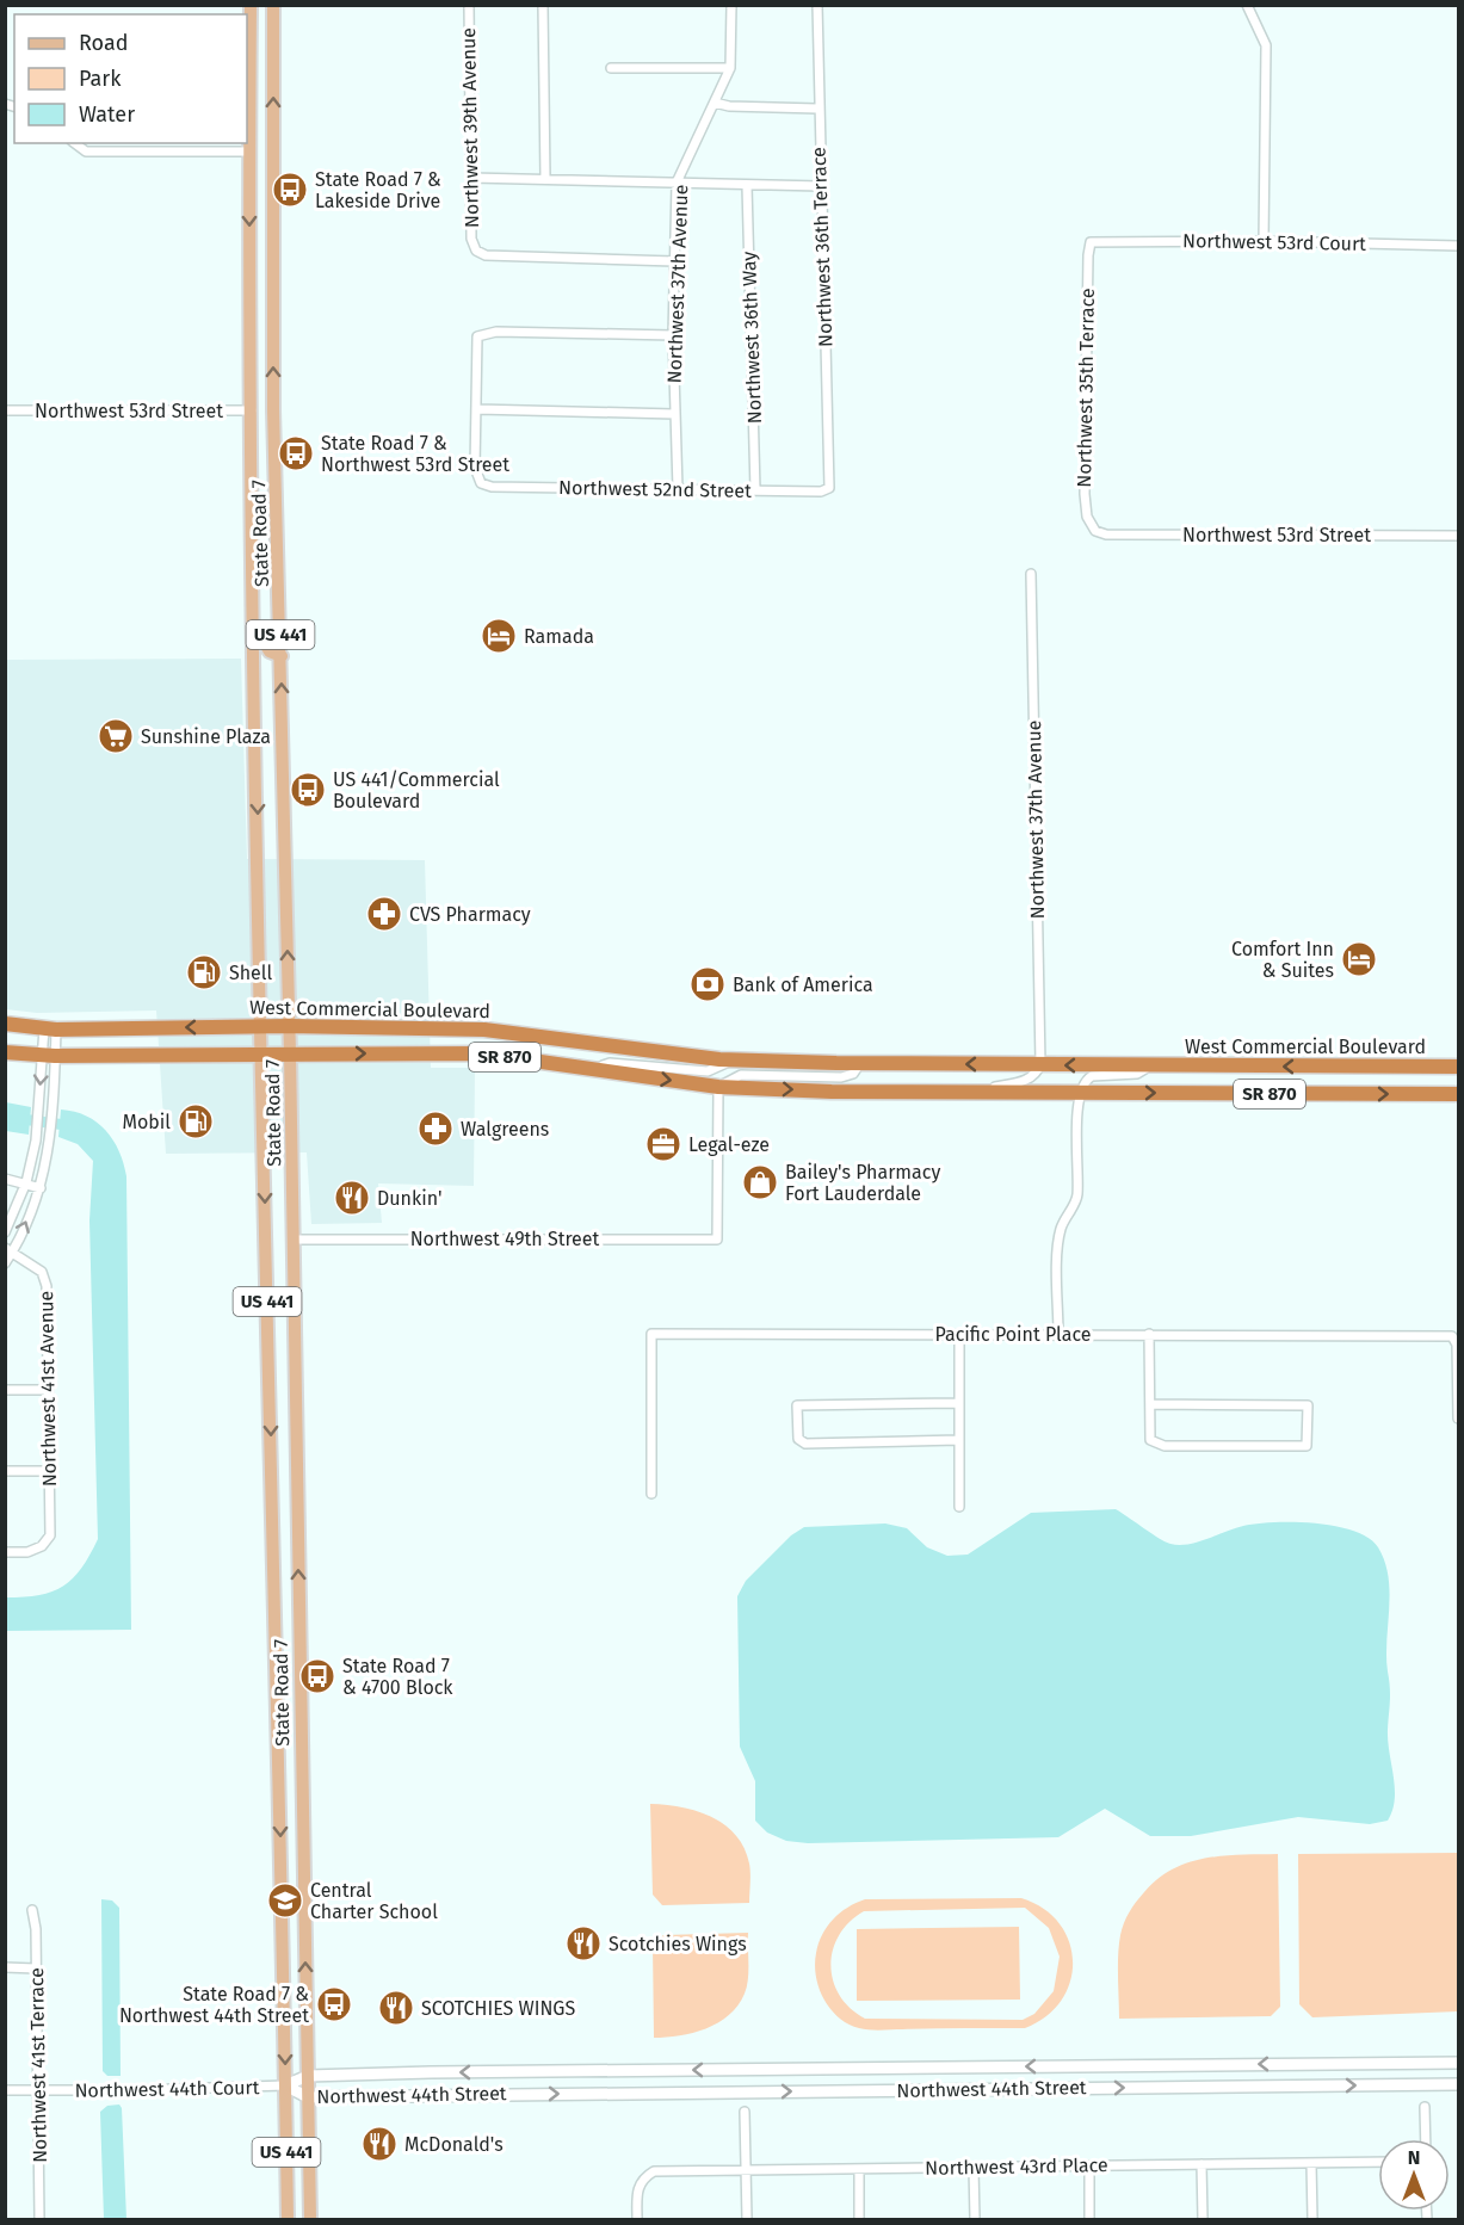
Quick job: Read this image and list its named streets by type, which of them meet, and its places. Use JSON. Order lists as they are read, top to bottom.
{
  "streets": {
    "highway": ["West Commercial Boulevard", "SR 870"],
    "main road": ["State Road 7", "US 441"],
    "street": [
      "Northwest 39th Avenue",
      "Northwest 53rd Court",
      "Northwest 36th Terrace",
      "Northwest 37th Avenue",
      "Northwest 36th Way",
      "Northwest 35th Terrace",
      "Northwest 53rd Street",
      "Northwest 52nd Street",
      "Northwest 49th Street",
      "Pacific Point Place",
      "Northwest 41st Avenue",
      "Northwest 41st Terrace",
      "Northwest 44th Court",
      "Northwest 44th Street",
      "Northwest 43rd Place"
    ]
  },
  "crossings": [
    ["Northwest 39th Avenue", "Northwest 37th Avenue"],
    ["Northwest 53rd Court", "Northwest 35th Terrace"],
    ["Northwest 36th Terrace", "Northwest 52nd Street"],
    ["Northwest 37th Avenue", "Northwest 52nd Street"],
    ["Northwest 37th Avenue", "West Commercial Boulevard"],
    ["Northwest 36th Way", "Northwest 52nd Street"],
    ["Northwest 35th Terrace", "Northwest 53rd Street"],
    ["Northwest 53rd Street", "State Road 7"],
    ["State Road 7", "West Commercial Boulevard"],
    ["State Road 7", "Northwest 49th Street"],
    ["State Road 7", "Northwest 44th Court"],
    ["State Road 7", "Northwest 44th Street"],
    ["West Commercial Boulevard", "Northwest 49th Street"],
    ["Northwest 41st Terrace", "Northwest 44th Court"],
    ["Northwest 44th Court", "Northwest 44th Street"]
  ],
  "places": {
    "bus stop": [
      "State Road 7 & Lakeside Drive",
      "State Road 7 & Northwest 53rd Street",
      "US 441/Commercial Boulevard",
      "State Road 7 & 4700 Block",
      "State Road 7 & Northwest 44th Street"
    ],
    "hotel": ["Ramada", "Comfort Inn & Suites"],
    "supermarket": ["Sunshine Plaza"],
    "pharmacy": ["CVS Pharmacy", "Walgreens"],
    "fuel station": ["Shell", "Mobil"],
    "bank": ["Bank of America"],
    "office": ["Legal-eze"],
    "shop": ["Bailey's Pharmacy Fort Lauderdale"],
    "restaurant": [
      "Dunkin'",
      "Scotchies Wings",
      "SCOTCHIES WINGS",
      "McDonald's"
    ],
    "school or university": ["Central Charter School"]
  },
  "legend": ["Road", "Park", "Water"],
  "north": "top"
}
